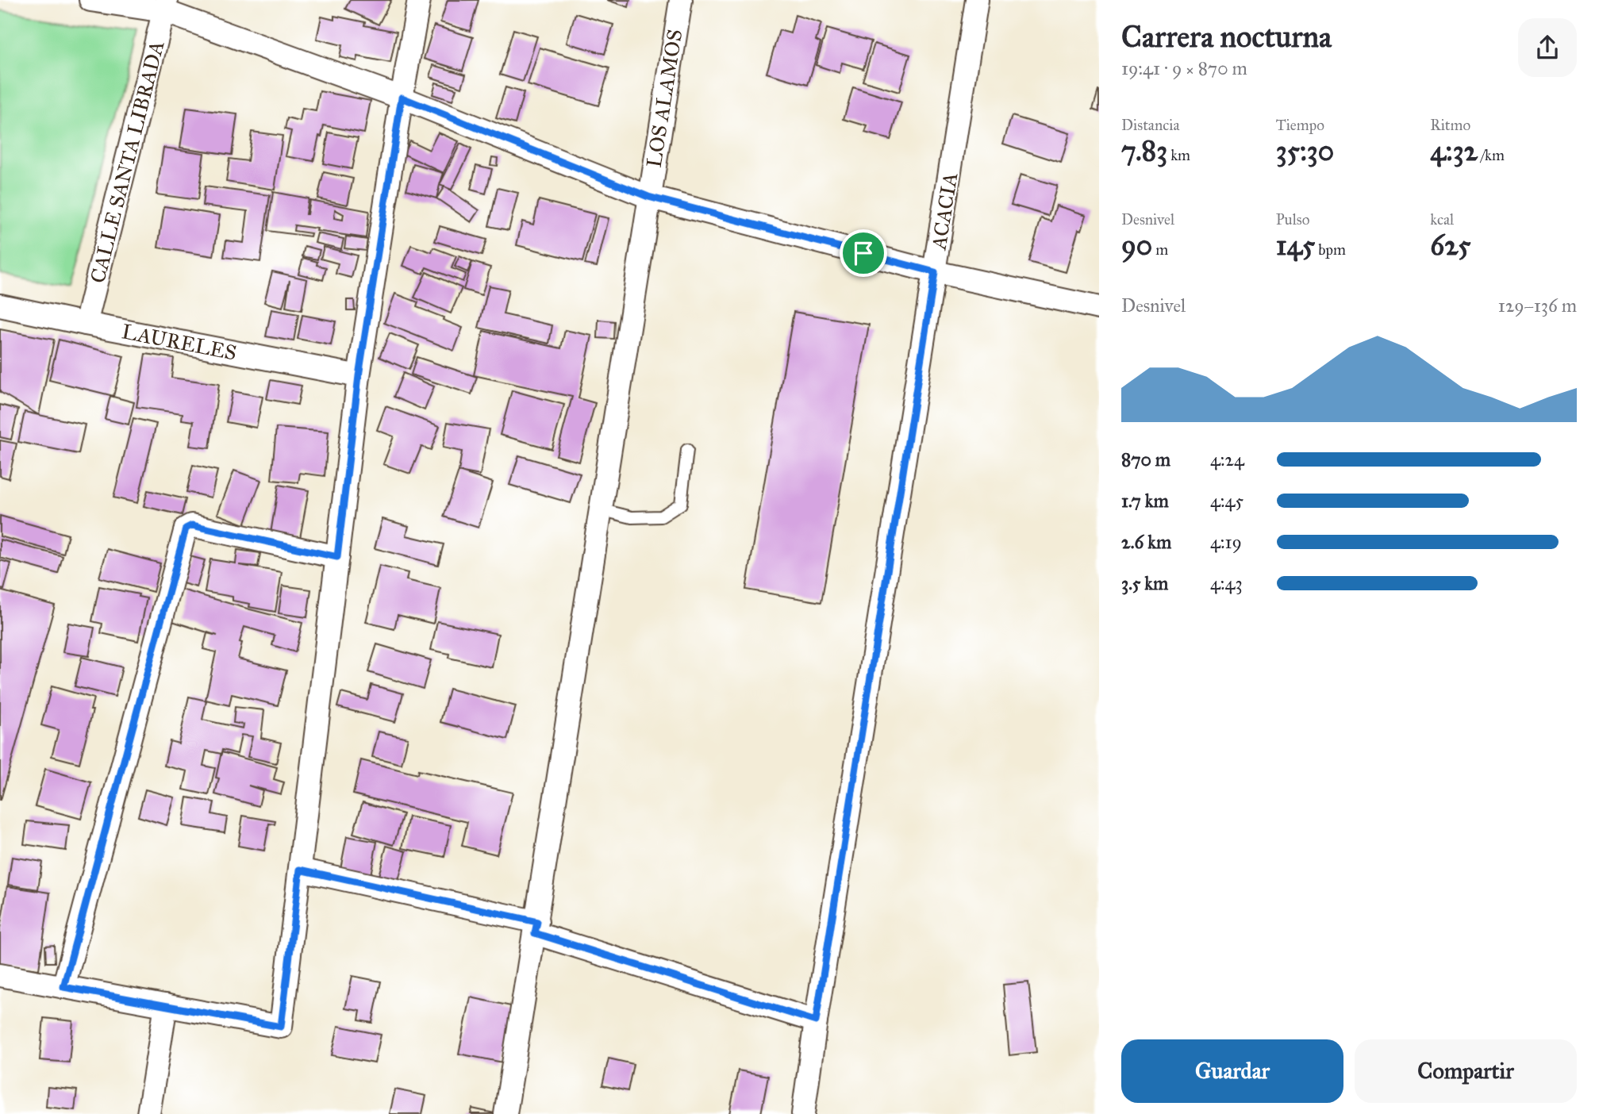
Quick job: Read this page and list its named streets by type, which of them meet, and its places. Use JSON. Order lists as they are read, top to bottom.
{
  "streets": {
    "street": [
      "LOS ALAMOS",
      "CALLE SANTA LIBRADA",
      "ACACIA",
      "LAURELES"
    ]
  },
  "crossings": [
    ["CALLE SANTA LIBRADA", "LAURELES"]
  ],
  "page": {
    "heading": ["Carrera nocturna", "19:41 · 9 × 870 m"],
    "stats": [
      ["Distancia", "7.83 km"],
      ["Tiempo", "35:30"],
      ["Ritmo", "4:32 /km"],
      ["Desnivel", "90 m"],
      ["Pulso", "145 bpm"],
      ["kcal", "625"]
    ],
    "chart": ["Desnivel", "129–136 m"],
    "list": [
      {
        "name": "870 m",
        "note": "4:24"
      },
      {
        "name": "1.7 km",
        "note": "4:45"
      },
      {
        "name": "2.6 km",
        "note": "4:19"
      },
      {
        "name": "3.5 km",
        "note": "4:43"
      }
    ],
    "buttons": ["Guardar", "Compartir"]
  }
}
